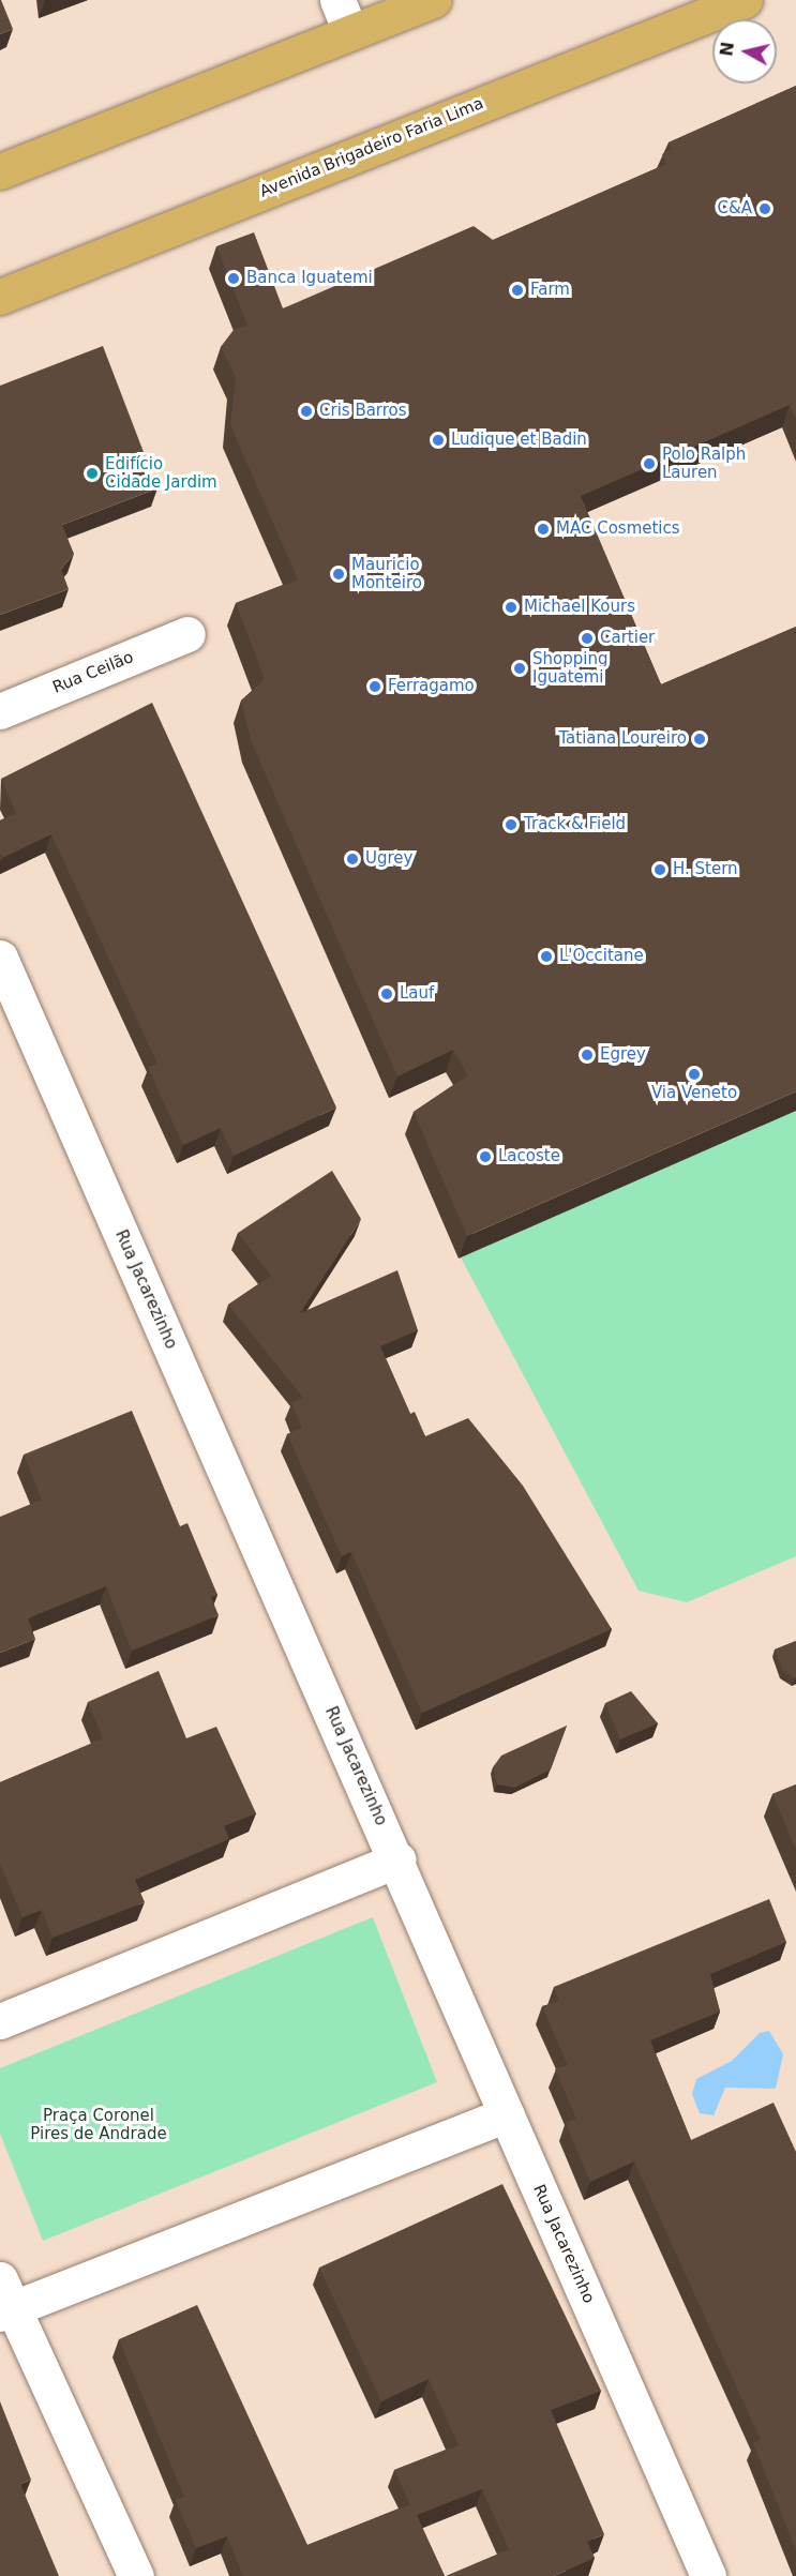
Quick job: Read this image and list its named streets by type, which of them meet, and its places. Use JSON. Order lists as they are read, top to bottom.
{
  "streets": {
    "highway": ["Avenida Brigadeiro Faria Lima"],
    "street": ["Rua Ceilão", "Rua Jacarezinho"]
  },
  "parks": ["Praça Coronel Pires de Andrade"],
  "places": [
    "C&A",
    "Banca Iguatemi",
    "Farm",
    "Cris Barros",
    "Ludique et Badin",
    "Polo Ralph Lauren",
    "Edifício Cidade Jardim",
    "MAC Cosmetics",
    "Mauricio Monteiro",
    "Michael Kours",
    "Cartier",
    "Shopping Iguatemi",
    "Ferragamo",
    "Tatiana Loureiro",
    "Track & Field",
    "Ugrey",
    "H. Stern",
    "L'Occitane",
    "Lauf",
    "Egrey",
    "Via Veneto",
    "Lacoste"
  ],
  "north": "left"
}
